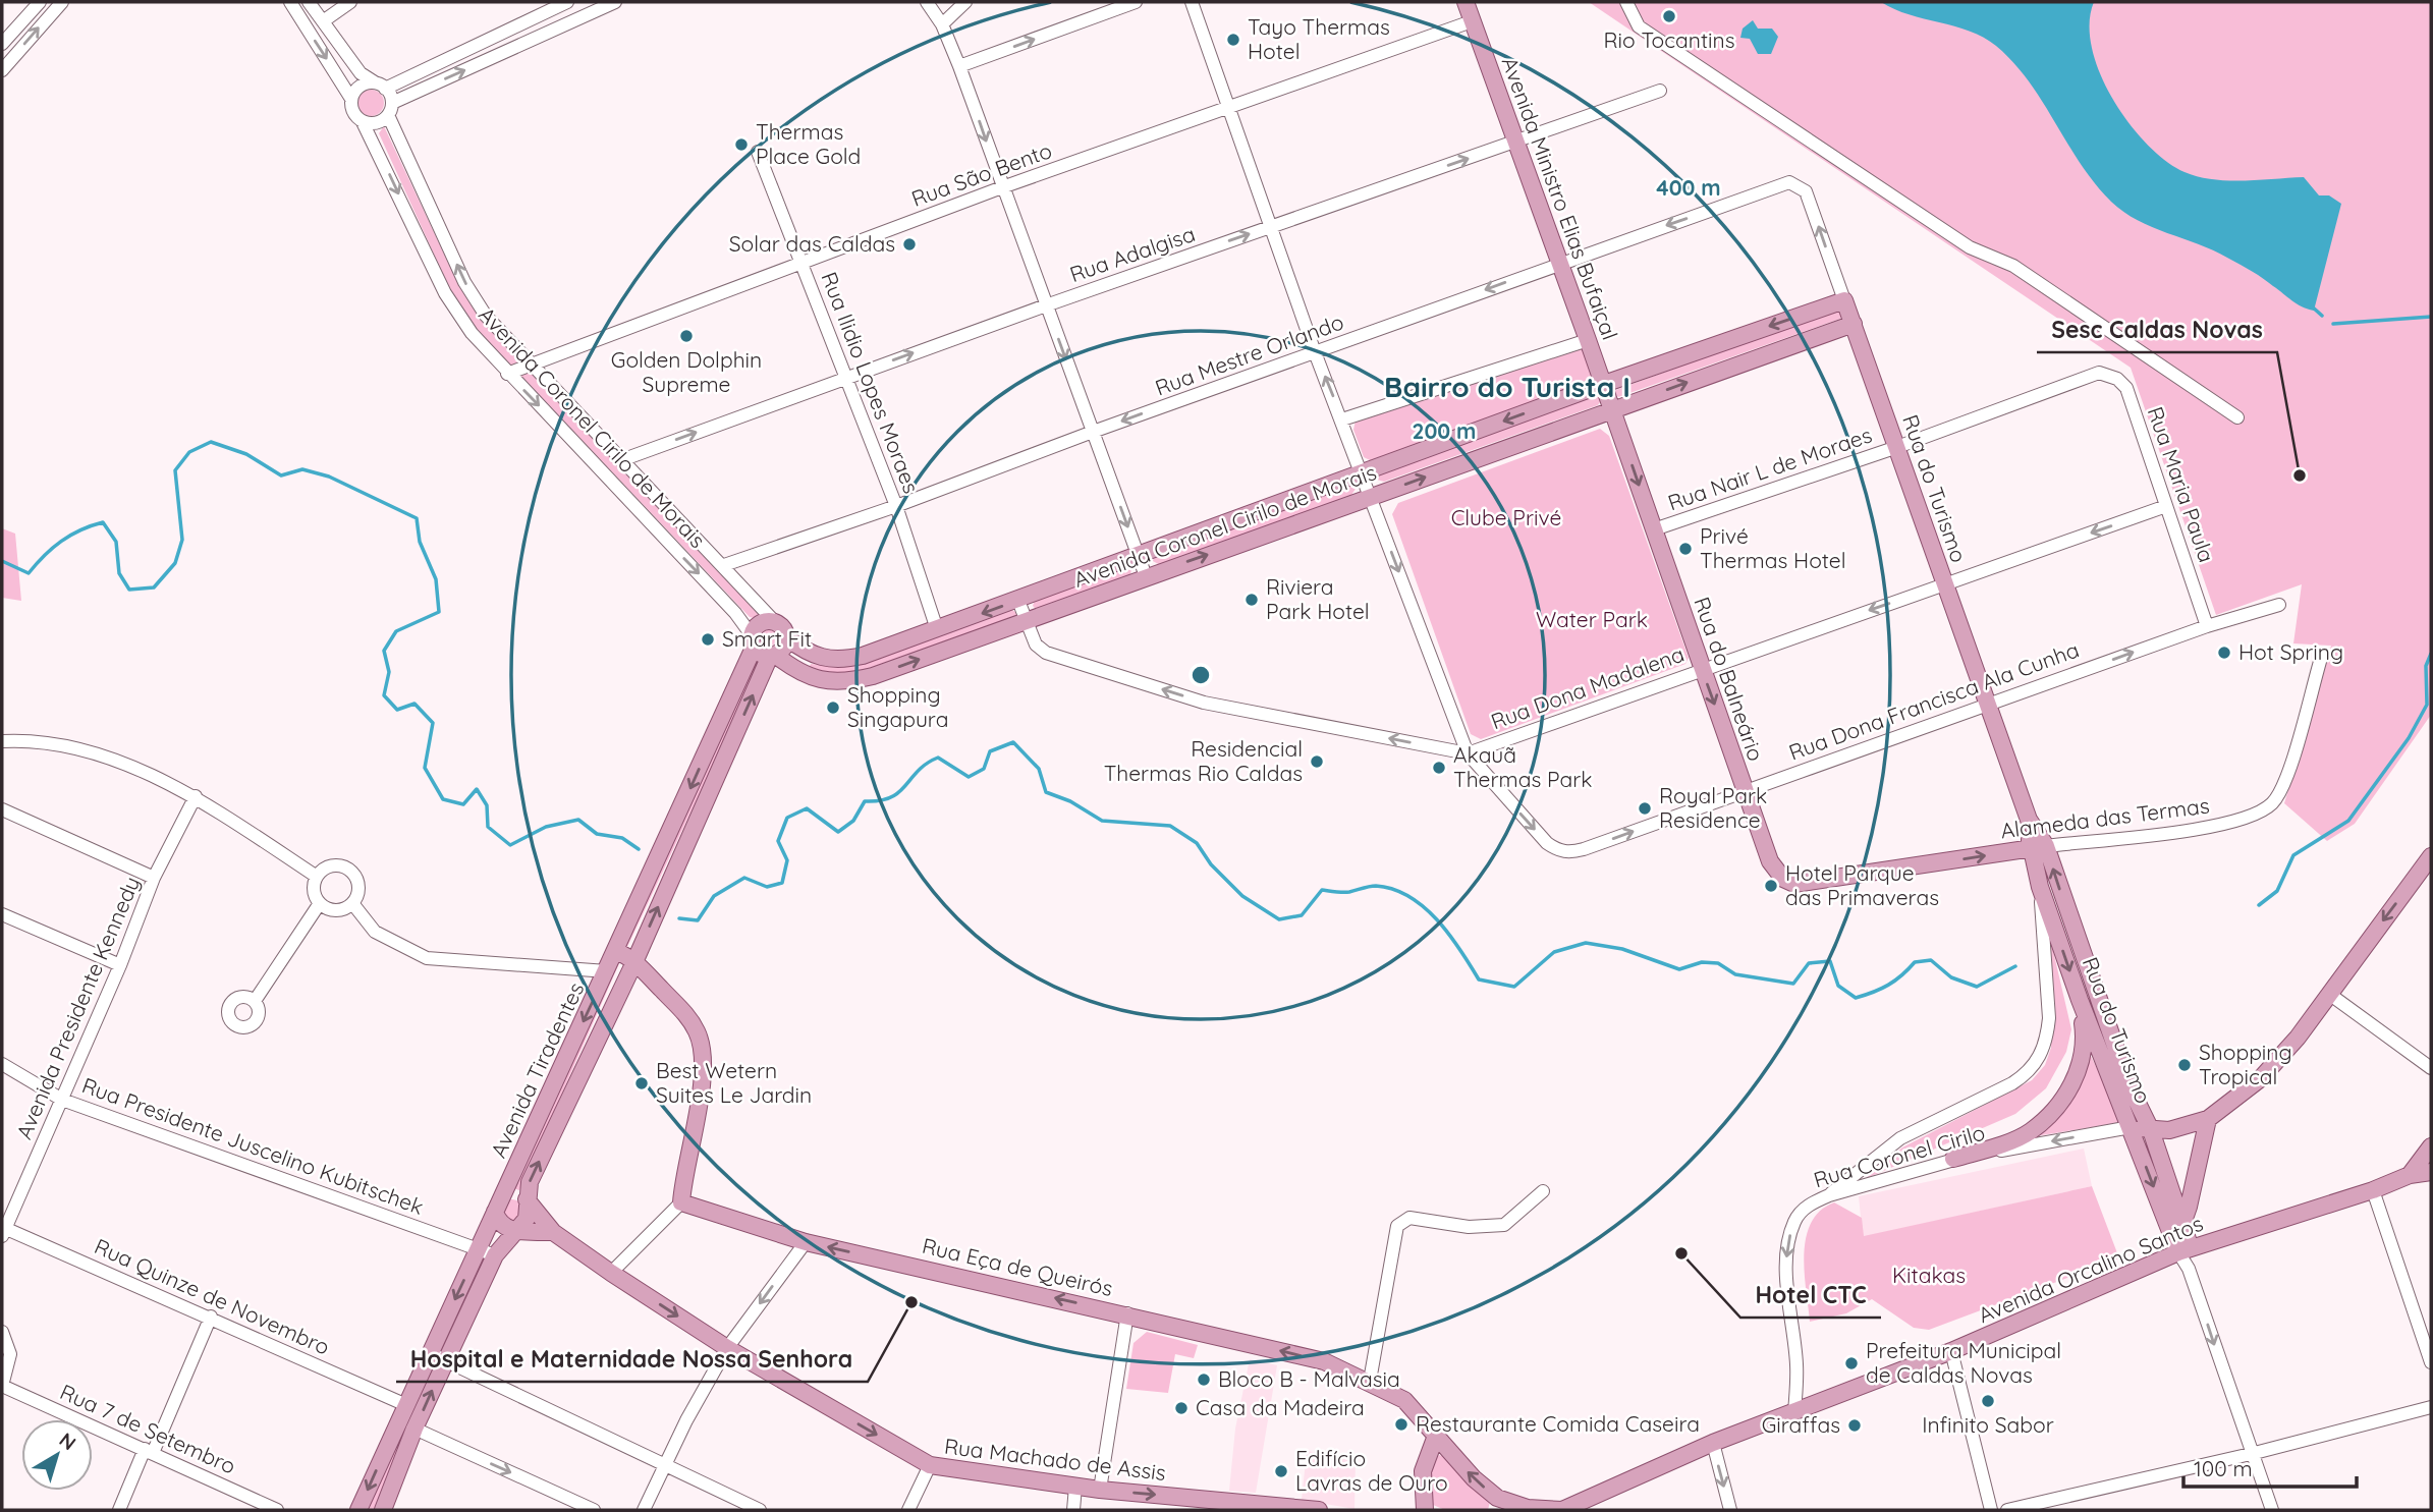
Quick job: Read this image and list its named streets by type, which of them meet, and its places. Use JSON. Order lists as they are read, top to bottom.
{
  "streets": {
    "main road": [
      "Avenida Ministro Elias Bufaiçal",
      "Avenida Coronel Cirilo de Morais",
      "Rua do Turismo",
      "Rua do Balneário",
      "Alameda das Termas",
      "Avenida Tiradentes",
      "Rua Eça de Queirós",
      "Avenida Orcalino Santos",
      "Rua Machado de Assis"
    ],
    "street": [
      "Rua São Bento",
      "Rua Adalgisa",
      "Rua Mestre Orlando",
      "Rua Ilidio Lopes Moraes",
      "Rua Nair L de Moraes",
      "Rua Maria Paula",
      "Rua Dona Madalena",
      "Rua Dona Francisca Ala Cunha",
      "Avenida Presidente Kennedy",
      "Rua Presidente Juscelino Kubitschek",
      "Rua Coronel Cirilo",
      "Rua Quinze de Novembro",
      "Rua 7 de Setembro"
    ]
  },
  "crossings": [
    ["Rua São Bento", "Avenida Ministro Elias Bufaiçal"],
    ["Rua São Bento", "Rua Ilidio Lopes Moraes"],
    ["Rua São Bento", "Avenida Coronel Cirilo de Morais"],
    ["Avenida Ministro Elias Bufaiçal", "Rua Adalgisa"],
    ["Avenida Ministro Elias Bufaiçal", "Rua Mestre Orlando"],
    ["Avenida Ministro Elias Bufaiçal", "Avenida Coronel Cirilo de Morais"],
    ["Avenida Ministro Elias Bufaiçal", "Rua do Balneário"],
    ["Rua Adalgisa", "Rua Ilidio Lopes Moraes"],
    ["Rua Adalgisa", "Avenida Coronel Cirilo de Morais"],
    ["Rua Mestre Orlando", "Rua Ilidio Lopes Moraes"],
    ["Rua Mestre Orlando", "Avenida Coronel Cirilo de Morais"],
    ["Rua Mestre Orlando", "Rua do Turismo"],
    ["Rua Ilidio Lopes Moraes", "Avenida Coronel Cirilo de Morais"],
    ["Avenida Coronel Cirilo de Morais", "Rua do Turismo"],
    ["Avenida Coronel Cirilo de Morais", "Rua do Balneário"],
    ["Avenida Coronel Cirilo de Morais", "Avenida Tiradentes"],
    ["Rua Nair L de Moraes", "Rua Maria Paula"],
    ["Rua Nair L de Moraes", "Rua do Turismo"],
    ["Rua Nair L de Moraes", "Rua do Balneário"],
    ["Rua Maria Paula", "Rua Dona Madalena"],
    ["Rua Maria Paula", "Rua Dona Francisca Ala Cunha"],
    ["Rua do Turismo", "Rua Dona Madalena"],
    ["Rua do Turismo", "Rua Dona Francisca Ala Cunha"],
    ["Rua do Turismo", "Alameda das Termas"],
    ["Rua do Turismo", "Rua Coronel Cirilo"],
    ["Rua do Turismo", "Avenida Orcalino Santos"],
    ["Rua do Balneário", "Rua Dona Madalena"],
    ["Rua do Balneário", "Rua Dona Francisca Ala Cunha"],
    ["Rua do Balneário", "Alameda das Termas"],
    ["Rua Dona Madalena", "Rua Dona Francisca Ala Cunha"],
    ["Avenida Presidente Kennedy", "Rua Presidente Juscelino Kubitschek"],
    ["Avenida Presidente Kennedy", "Rua Quinze de Novembro"],
    ["Avenida Tiradentes", "Rua Presidente Juscelino Kubitschek"],
    ["Avenida Tiradentes", "Rua Quinze de Novembro"],
    ["Avenida Tiradentes", "Rua Machado de Assis"],
    ["Rua Coronel Cirilo", "Avenida Orcalino Santos"],
    ["Rua Eça de Queirós", "Avenida Orcalino Santos"]
  ],
  "one_way": [
    "Rua Adalgisa",
    "Rua do Balneário",
    "Rua Dona Madalena",
    "Rua Dona Francisca Ala Cunha",
    "Alameda das Termas",
    "Rua Eça de Queirós",
    "Rua Machado de Assis"
  ],
  "districts": ["Bairro do Turista I"],
  "parks": ["Clube Privé", "Water Park", "Kitakas"],
  "places": [
    "Rio Tocantins",
    "Tayo Thermas Hotel",
    "Thermas Place Gold",
    "Solar das Caldas",
    "Golden Dolphin Supreme",
    "Sesc Caldas Novas",
    "Privé Thermas Hotel",
    "Riviera Park Hotel",
    "Smart Fit",
    "Hot Spring",
    "Shopping Singapura",
    "Residencial Thermas Rio Caldas",
    "Akauã Thermas Park",
    "Royal Park Residence",
    "Hotel Parque das Primaveras",
    "Shopping Tropical",
    "Best Wetern Suites Le Jardin",
    "Hotel CTC",
    "Hospital e Maternidade Nossa Senhora",
    "Prefeitura Municipal de Caldas Novas",
    "Bloco B - Malvasia",
    "Infinito Sabor",
    "Casa da Madeira",
    "Restaurante Comida Caseira",
    "Giraffas",
    "Edifício Lavras de Ouro"
  ],
  "scale_bar": "100 m",
  "north": "top right",
  "rings": ["400 m", "200 m"]
}
